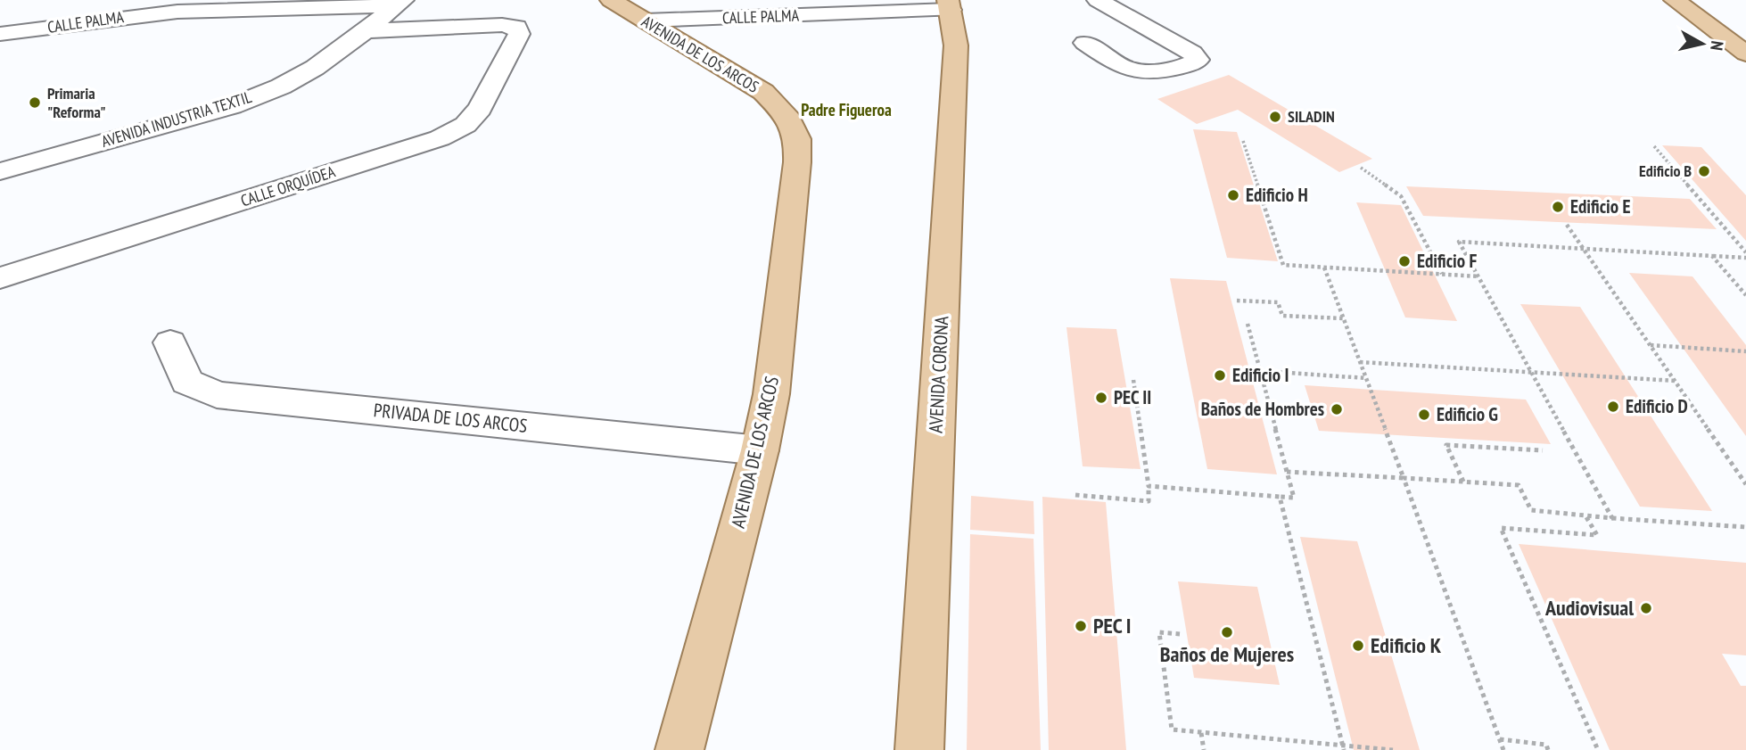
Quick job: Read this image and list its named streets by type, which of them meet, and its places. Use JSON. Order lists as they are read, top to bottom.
{
  "streets": {
    "main road": ["AVENIDA DE LOS ARCOS", "AVENIDA CORONA"],
    "street": [
      "CALLE PALMA",
      "AVENIDA INDUSTRIA TEXTIL",
      "CALLE ORQUÍDEA",
      "PRIVADA DE LOS ARCOS"
    ]
  },
  "crossings": [
    ["CALLE PALMA", "AVENIDA DE LOS ARCOS"],
    ["CALLE PALMA", "AVENIDA INDUSTRIA TEXTIL"],
    ["CALLE PALMA", "AVENIDA CORONA"],
    ["AVENIDA DE LOS ARCOS", "PRIVADA DE LOS ARCOS"],
    ["AVENIDA INDUSTRIA TEXTIL", "CALLE ORQUÍDEA"]
  ],
  "districts": ["Padre Figueroa"],
  "places": [
    "Primaria \"Reforma\"",
    "SILADIN",
    "Edificio B",
    "Edificio H",
    "Edificio E",
    "Edificio F",
    "Edificio I",
    "PEC II",
    "Edificio D",
    "Baños de Hombres",
    "Edificio G",
    "Audiovisual",
    "PEC I",
    "Baños de Mujeres",
    "Edificio K"
  ],
  "north": "right"
}
